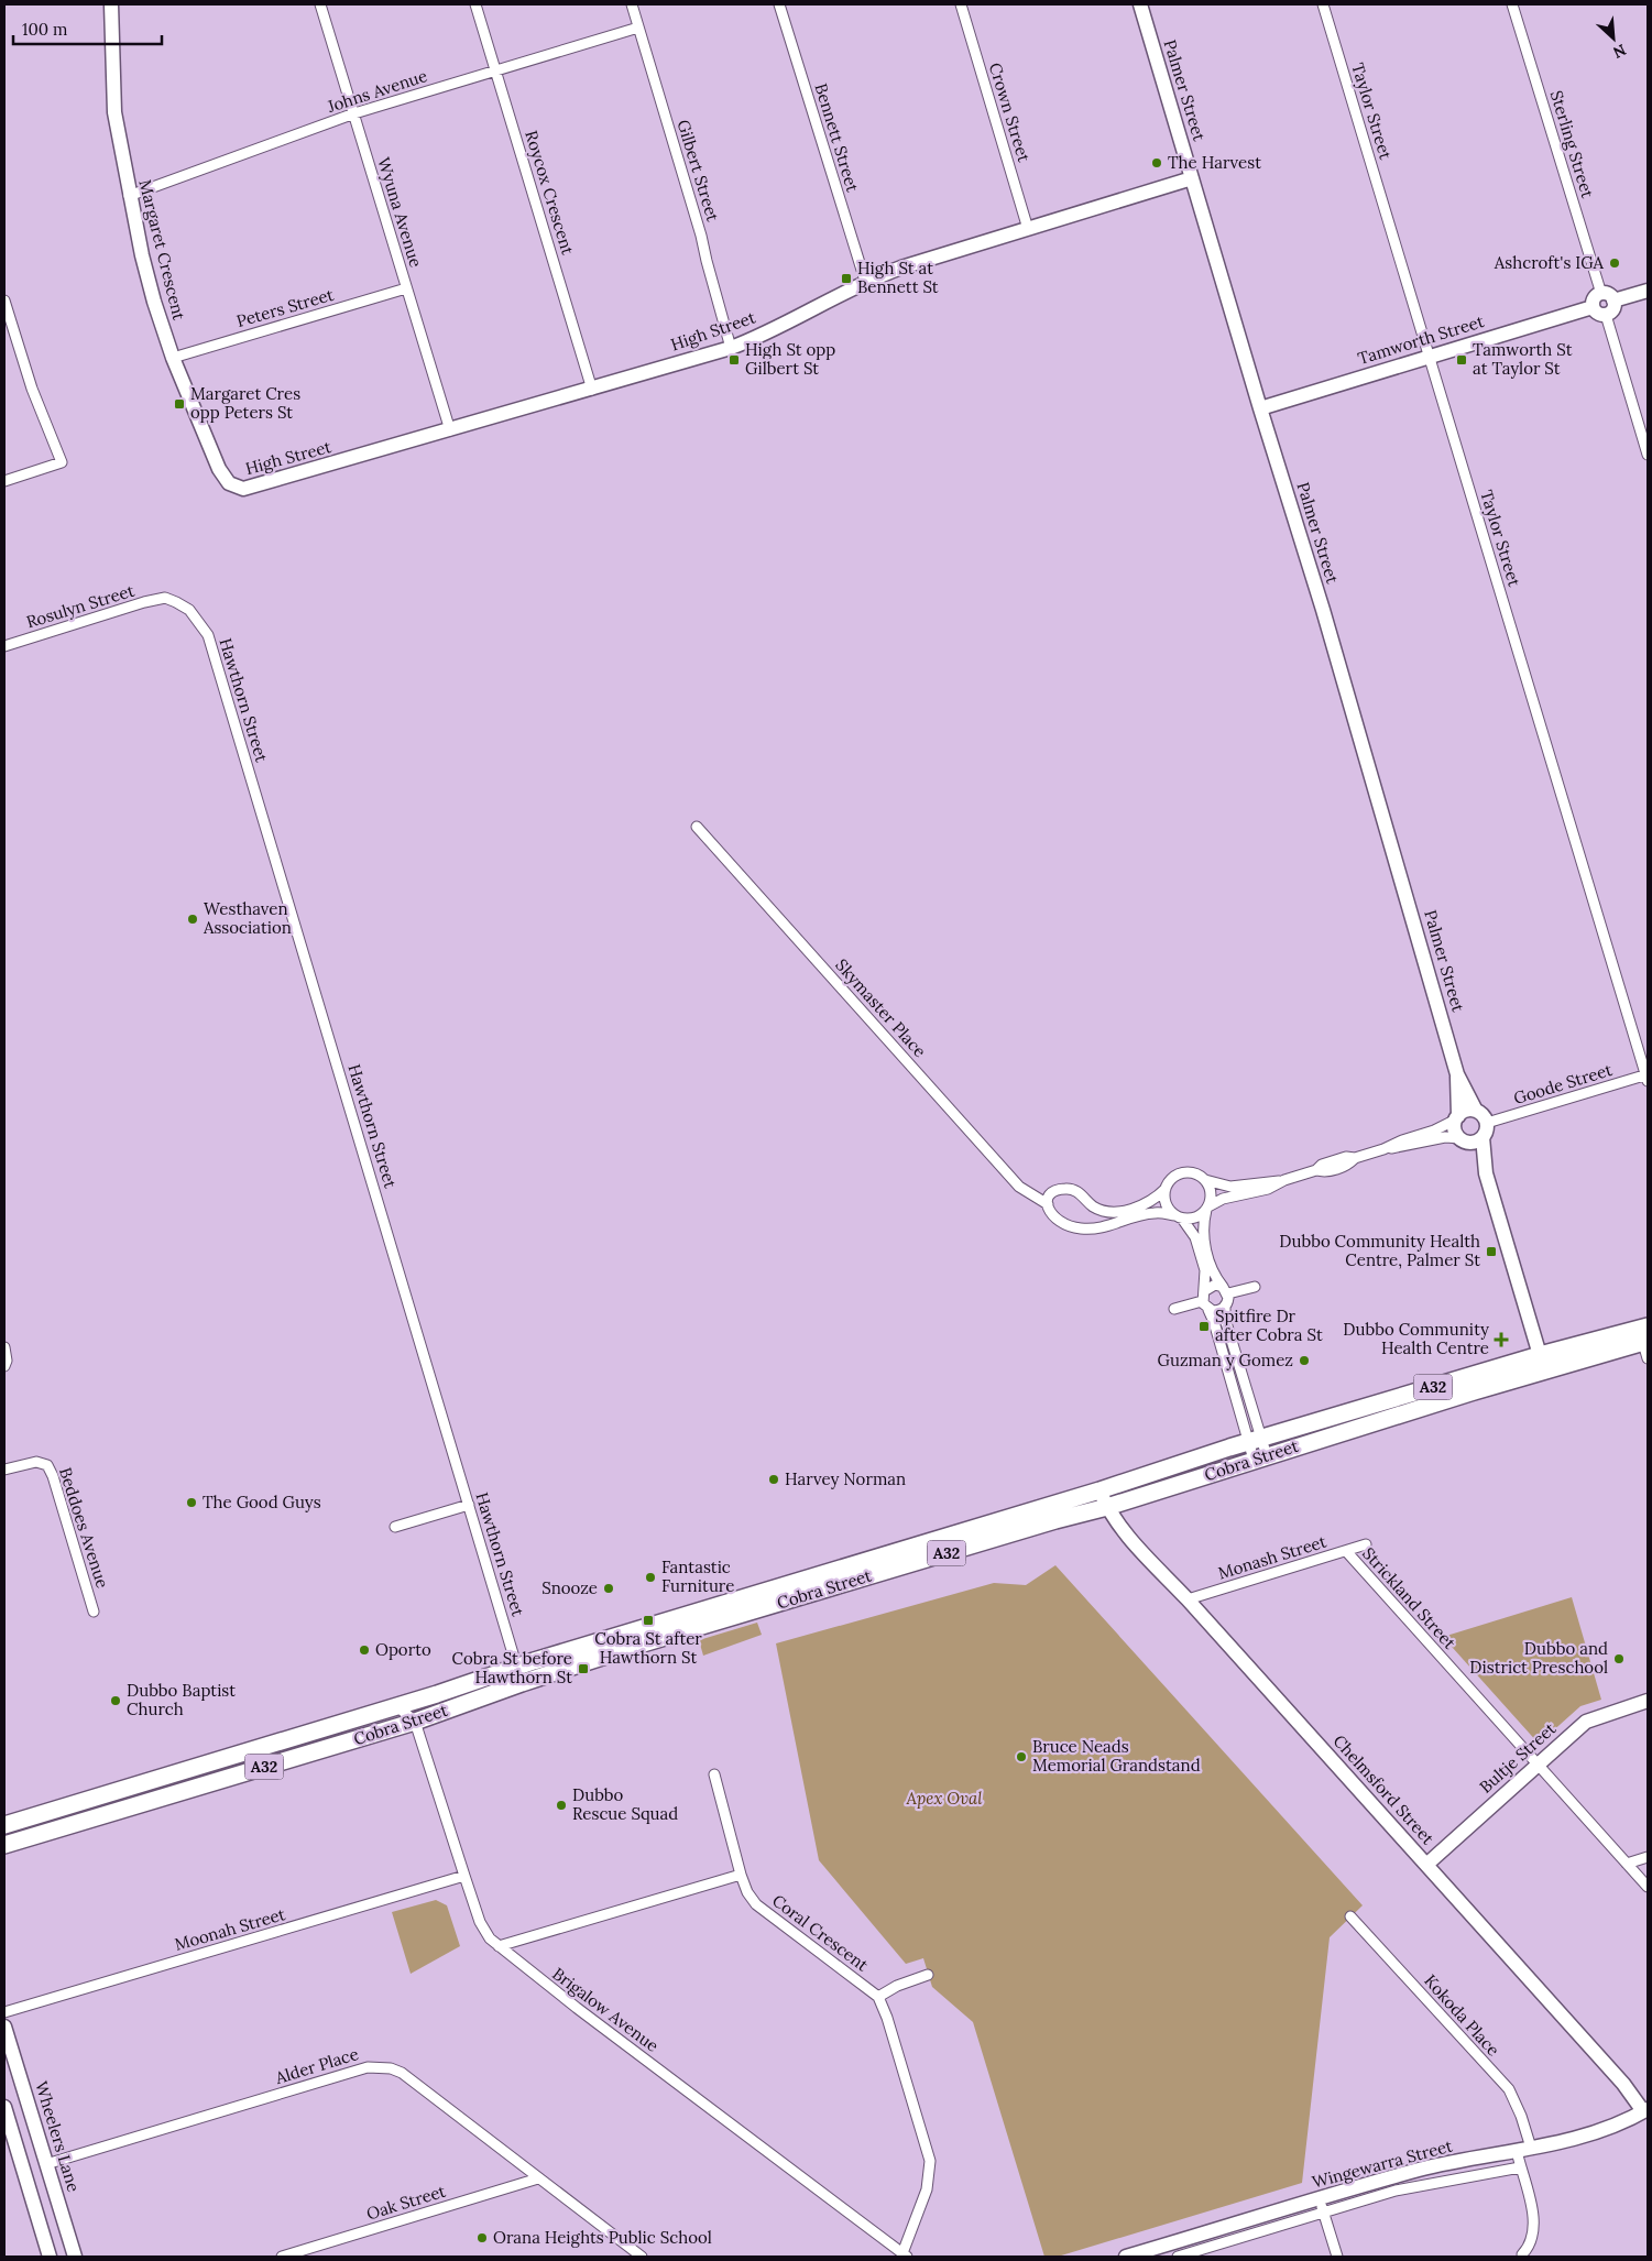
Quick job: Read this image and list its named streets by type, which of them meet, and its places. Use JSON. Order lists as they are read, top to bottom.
{
  "streets": {
    "highway": ["A32", "Cobra Street"],
    "street": [
      "Palmer Street",
      "Johns Avenue",
      "Taylor Street",
      "Crown Street",
      "Bennett Street",
      "Sterling Street",
      "Gilbert Street",
      "Roycox Crescent",
      "Wyuna Avenue",
      "Margaret Crescent",
      "Peters Street",
      "High Street",
      "Tamworth Street",
      "Rosulyn Street",
      "Hawthorn Street",
      "Skymaster Place",
      "Goode Street",
      "Beddoes Avenue",
      "Monash Street",
      "Strickland Street",
      "Bultje Street",
      "Chelmsford Street",
      "Moonah Street",
      "Coral Crescent",
      "Brigalow Avenue",
      "Kokoda Place",
      "Alder Place",
      "Wheelers Lane",
      "Wingewarra Street",
      "Oak Street"
    ]
  },
  "crossings": [
    ["Palmer Street", "High Street"],
    ["Palmer Street", "Tamworth Street"],
    ["Palmer Street", "Goode Street"],
    ["Johns Avenue", "Gilbert Street"],
    ["Johns Avenue", "Roycox Crescent"],
    ["Johns Avenue", "Wyuna Avenue"],
    ["Johns Avenue", "Margaret Crescent"],
    ["Taylor Street", "Tamworth Street"],
    ["Taylor Street", "Goode Street"],
    ["Crown Street", "High Street"],
    ["Bennett Street", "High Street"],
    ["Sterling Street", "Tamworth Street"],
    ["Gilbert Street", "High Street"],
    ["Roycox Crescent", "High Street"],
    ["Wyuna Avenue", "Peters Street"],
    ["Wyuna Avenue", "High Street"],
    ["Margaret Crescent", "Peters Street"],
    ["Margaret Crescent", "High Street"],
    ["Rosulyn Street", "Hawthorn Street"],
    ["Hawthorn Street", "Cobra Street"],
    ["Cobra Street", "Chelmsford Street"],
    ["Cobra Street", "Brigalow Avenue"],
    ["Monash Street", "Strickland Street"],
    ["Monash Street", "Chelmsford Street"],
    ["Strickland Street", "Bultje Street"],
    ["Bultje Street", "Chelmsford Street"],
    ["Chelmsford Street", "Wingewarra Street"],
    ["Moonah Street", "Brigalow Avenue"],
    ["Kokoda Place", "Wingewarra Street"],
    ["Alder Place", "Wheelers Lane"],
    ["Alder Place", "Oak Street"]
  ],
  "parks": ["Apex Oval"],
  "places": {
    "other": [
      "The Harvest",
      "Ashcroft's IGA",
      "Westhaven Association",
      "Guzman y Gomez",
      "Harvey Norman",
      "The Good Guys",
      "Fantastic Furniture",
      "Snooze",
      "Oporto",
      "Dubbo and District Preschool",
      "Dubbo Baptist Church",
      "Bruce Neads Memorial Grandstand",
      "Dubbo Rescue Squad",
      "Orana Heights Public School"
    ],
    "transit": [
      "High St at Bennett St",
      "High St opp Gilbert St",
      "Tamworth St at Taylor St",
      "Margaret Cres opp Peters St",
      "Dubbo Community Health Centre, Palmer St",
      "Spitfire Dr after Cobra St",
      "Cobra St after Hawthorn St",
      "Cobra St before Hawthorn St"
    ],
    "health": ["Dubbo Community Health Centre"]
  },
  "scale_bar": "100 m",
  "north": "bottom right"
}
